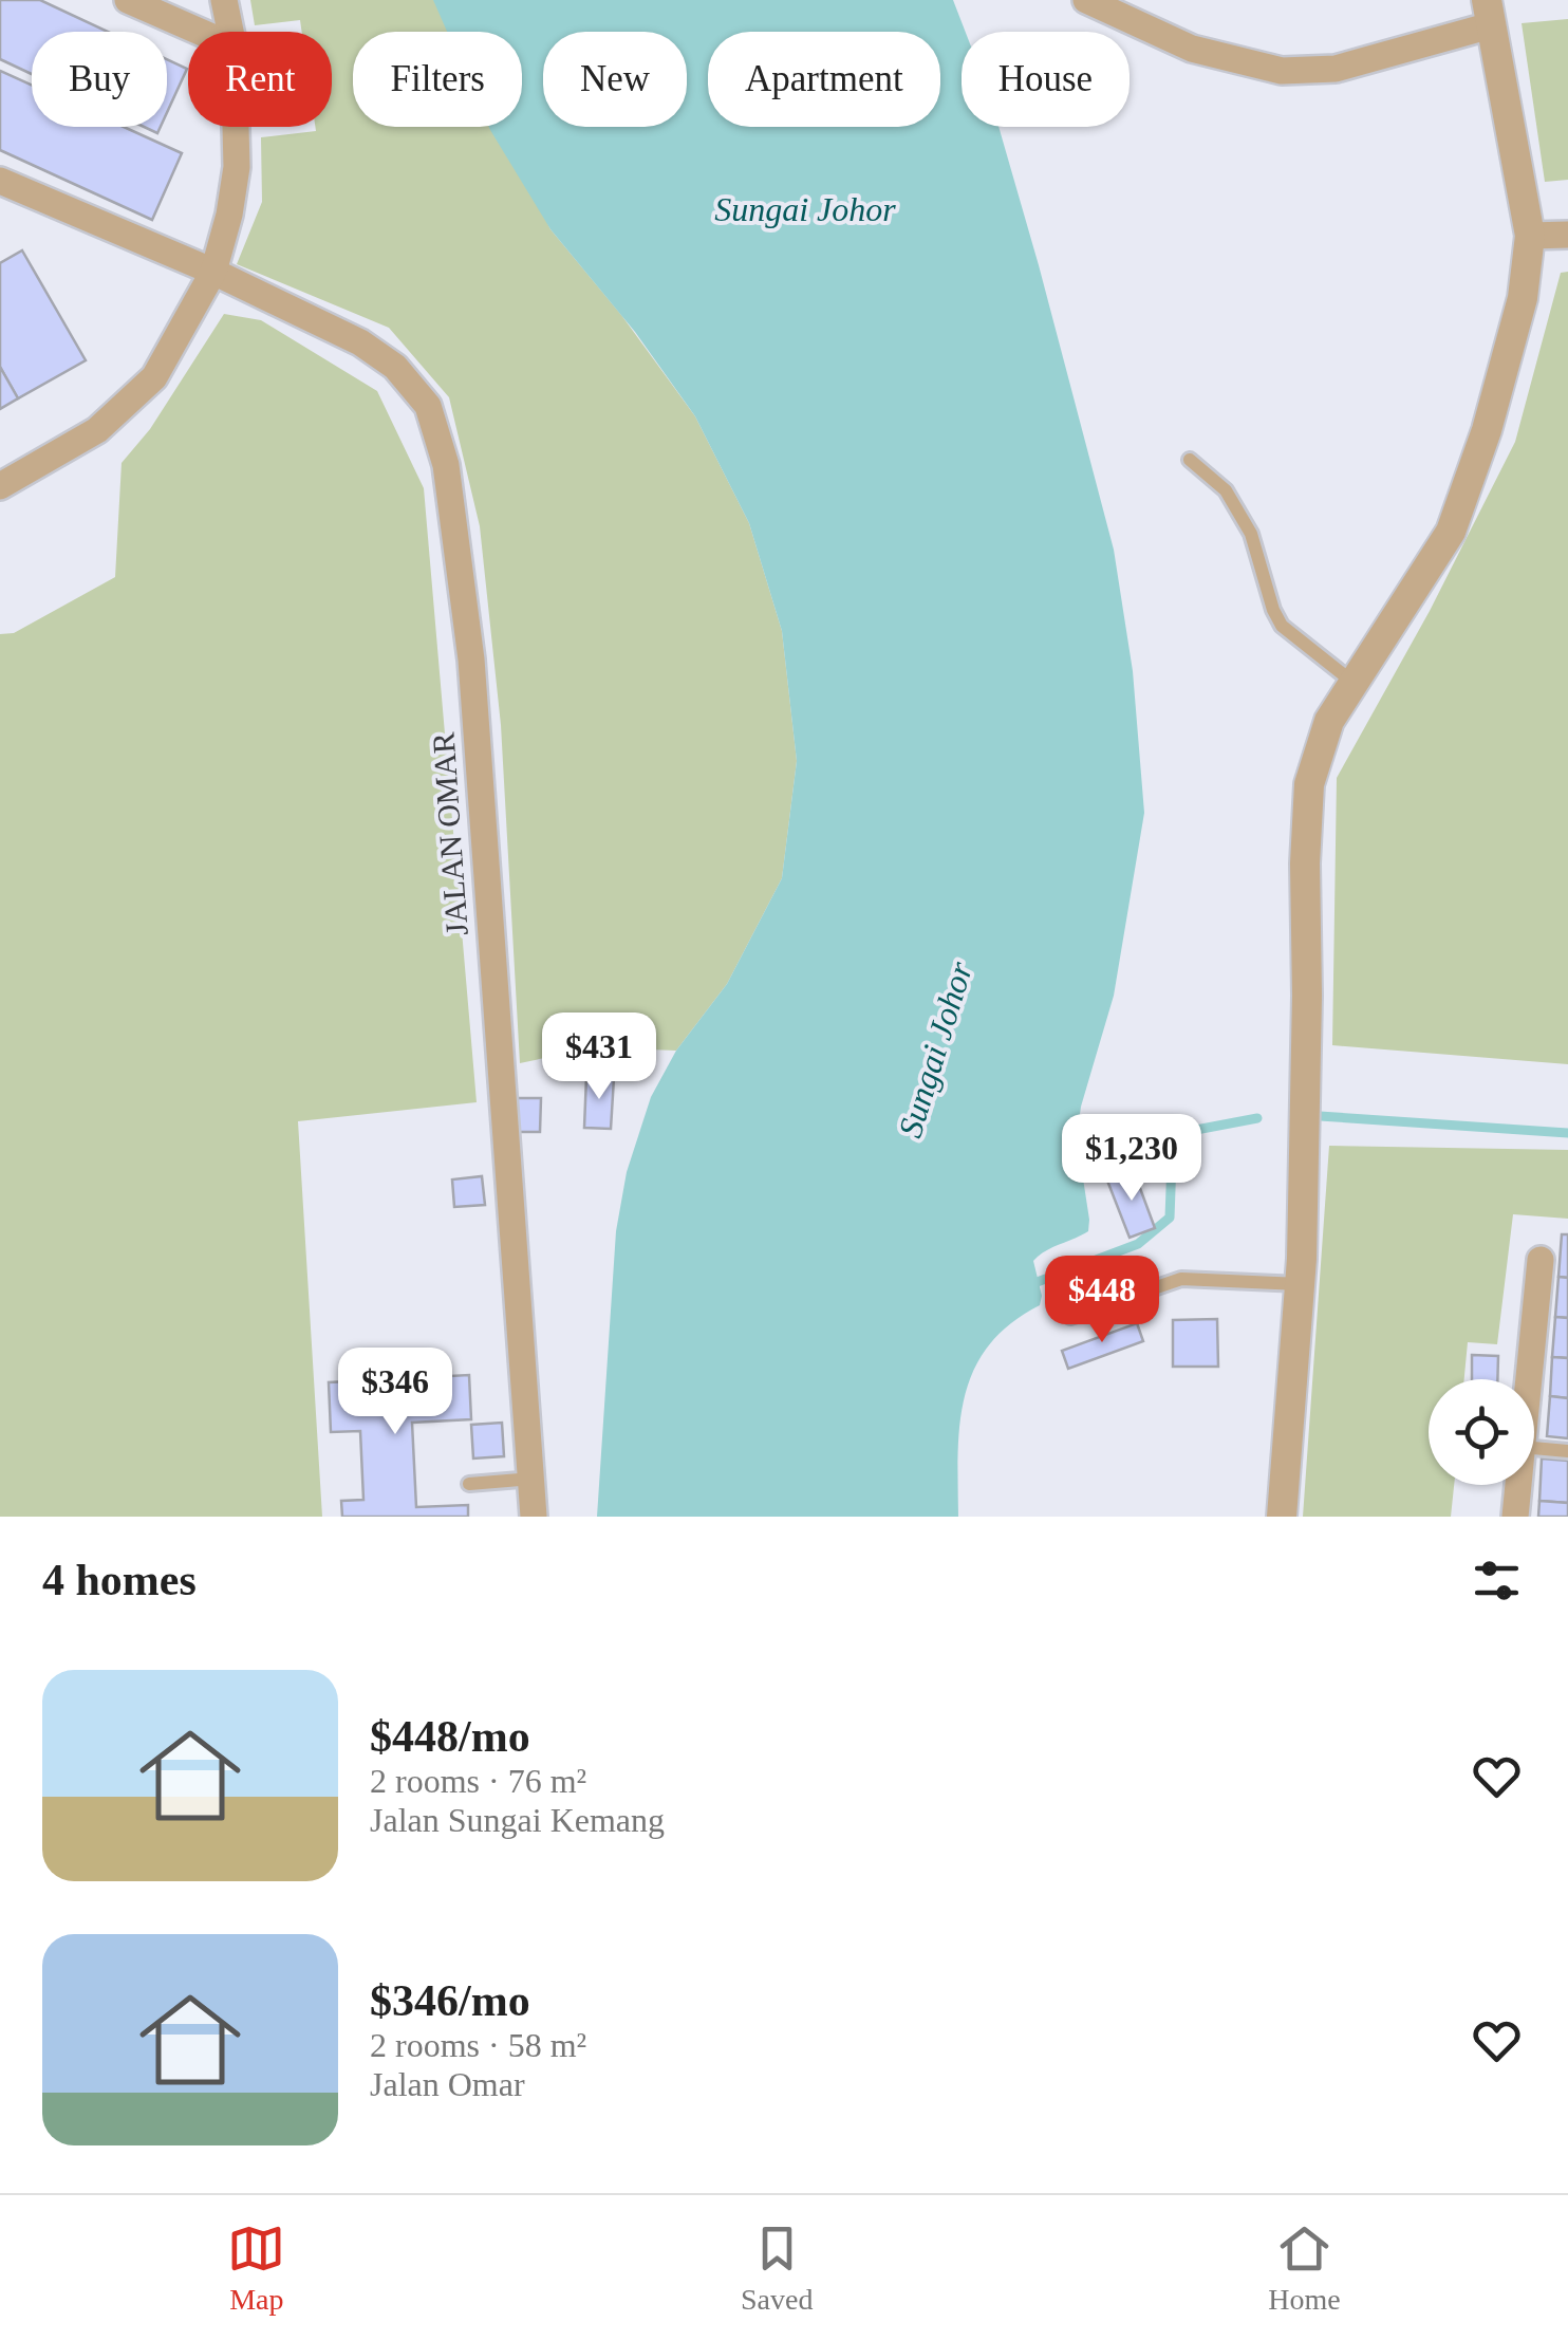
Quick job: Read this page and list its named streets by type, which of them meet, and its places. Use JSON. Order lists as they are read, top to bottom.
{
  "streets": {
    "street": ["JALAN OMAR"]
  },
  "water": ["Sungai Johor"],
  "page": {
    "chip": [
      "Buy",
      "Rent",
      "Filters",
      "New",
      "Apartment",
      "House"
    ],
    "price": [
      "$431",
      "$1,230",
      "$448",
      "$346"
    ],
    "heading": "4 homes",
    "list": [
      {
        "name": "$448/mo",
        "note": "2 rooms · 76 m² · Jalan Sungai Kemang"
      },
      {
        "name": "$346/mo",
        "note": "2 rooms · 58 m² · Jalan Omar"
      }
    ],
    "tabs": ["Map", "Saved", "Home"]
  }
}
